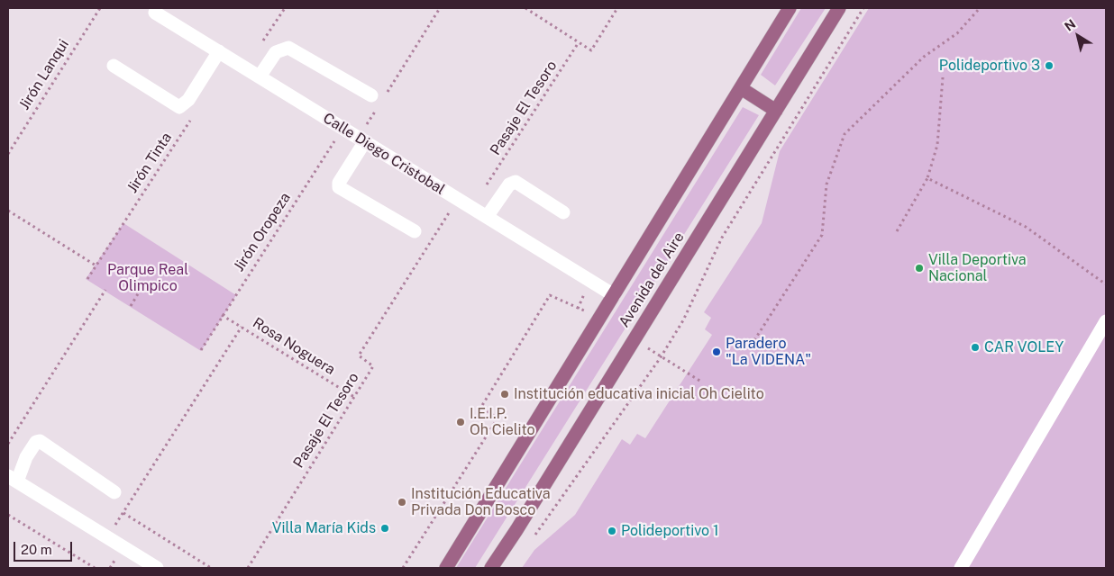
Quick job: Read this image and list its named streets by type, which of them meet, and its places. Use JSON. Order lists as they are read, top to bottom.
{
  "streets": {
    "main road": ["Avenida del Aire"],
    "street": ["Calle Diego Cristobal"],
    "path": [
      "Jirón Lanqui",
      "Pasaje El Tesoro",
      "Jirón Tinta",
      "Jirón Oropeza",
      "Rosa Noguera"
    ]
  },
  "crossings": [
    ["Pasaje El Tesoro", "Calle Diego Cristobal"],
    ["Pasaje El Tesoro", "Rosa Noguera"],
    ["Calle Diego Cristobal", "Jirón Oropeza"],
    ["Calle Diego Cristobal", "Avenida del Aire"],
    ["Jirón Oropeza", "Rosa Noguera"]
  ],
  "parks": ["Parque Real Olimpico"],
  "places": [
    "Polideportivo 3",
    "Villa Deportiva Nacional",
    "CAR VOLEY",
    "Paradero \"La VIDENA\"",
    "Institución educativa inicial Oh Cielito",
    "I.E.I.P. Oh Cielito",
    "Institución Educativa Privada Don Bosco",
    "Villa María Kids",
    "Polideportivo 1"
  ],
  "scale_bar": "20 m",
  "north": "top left"
}
